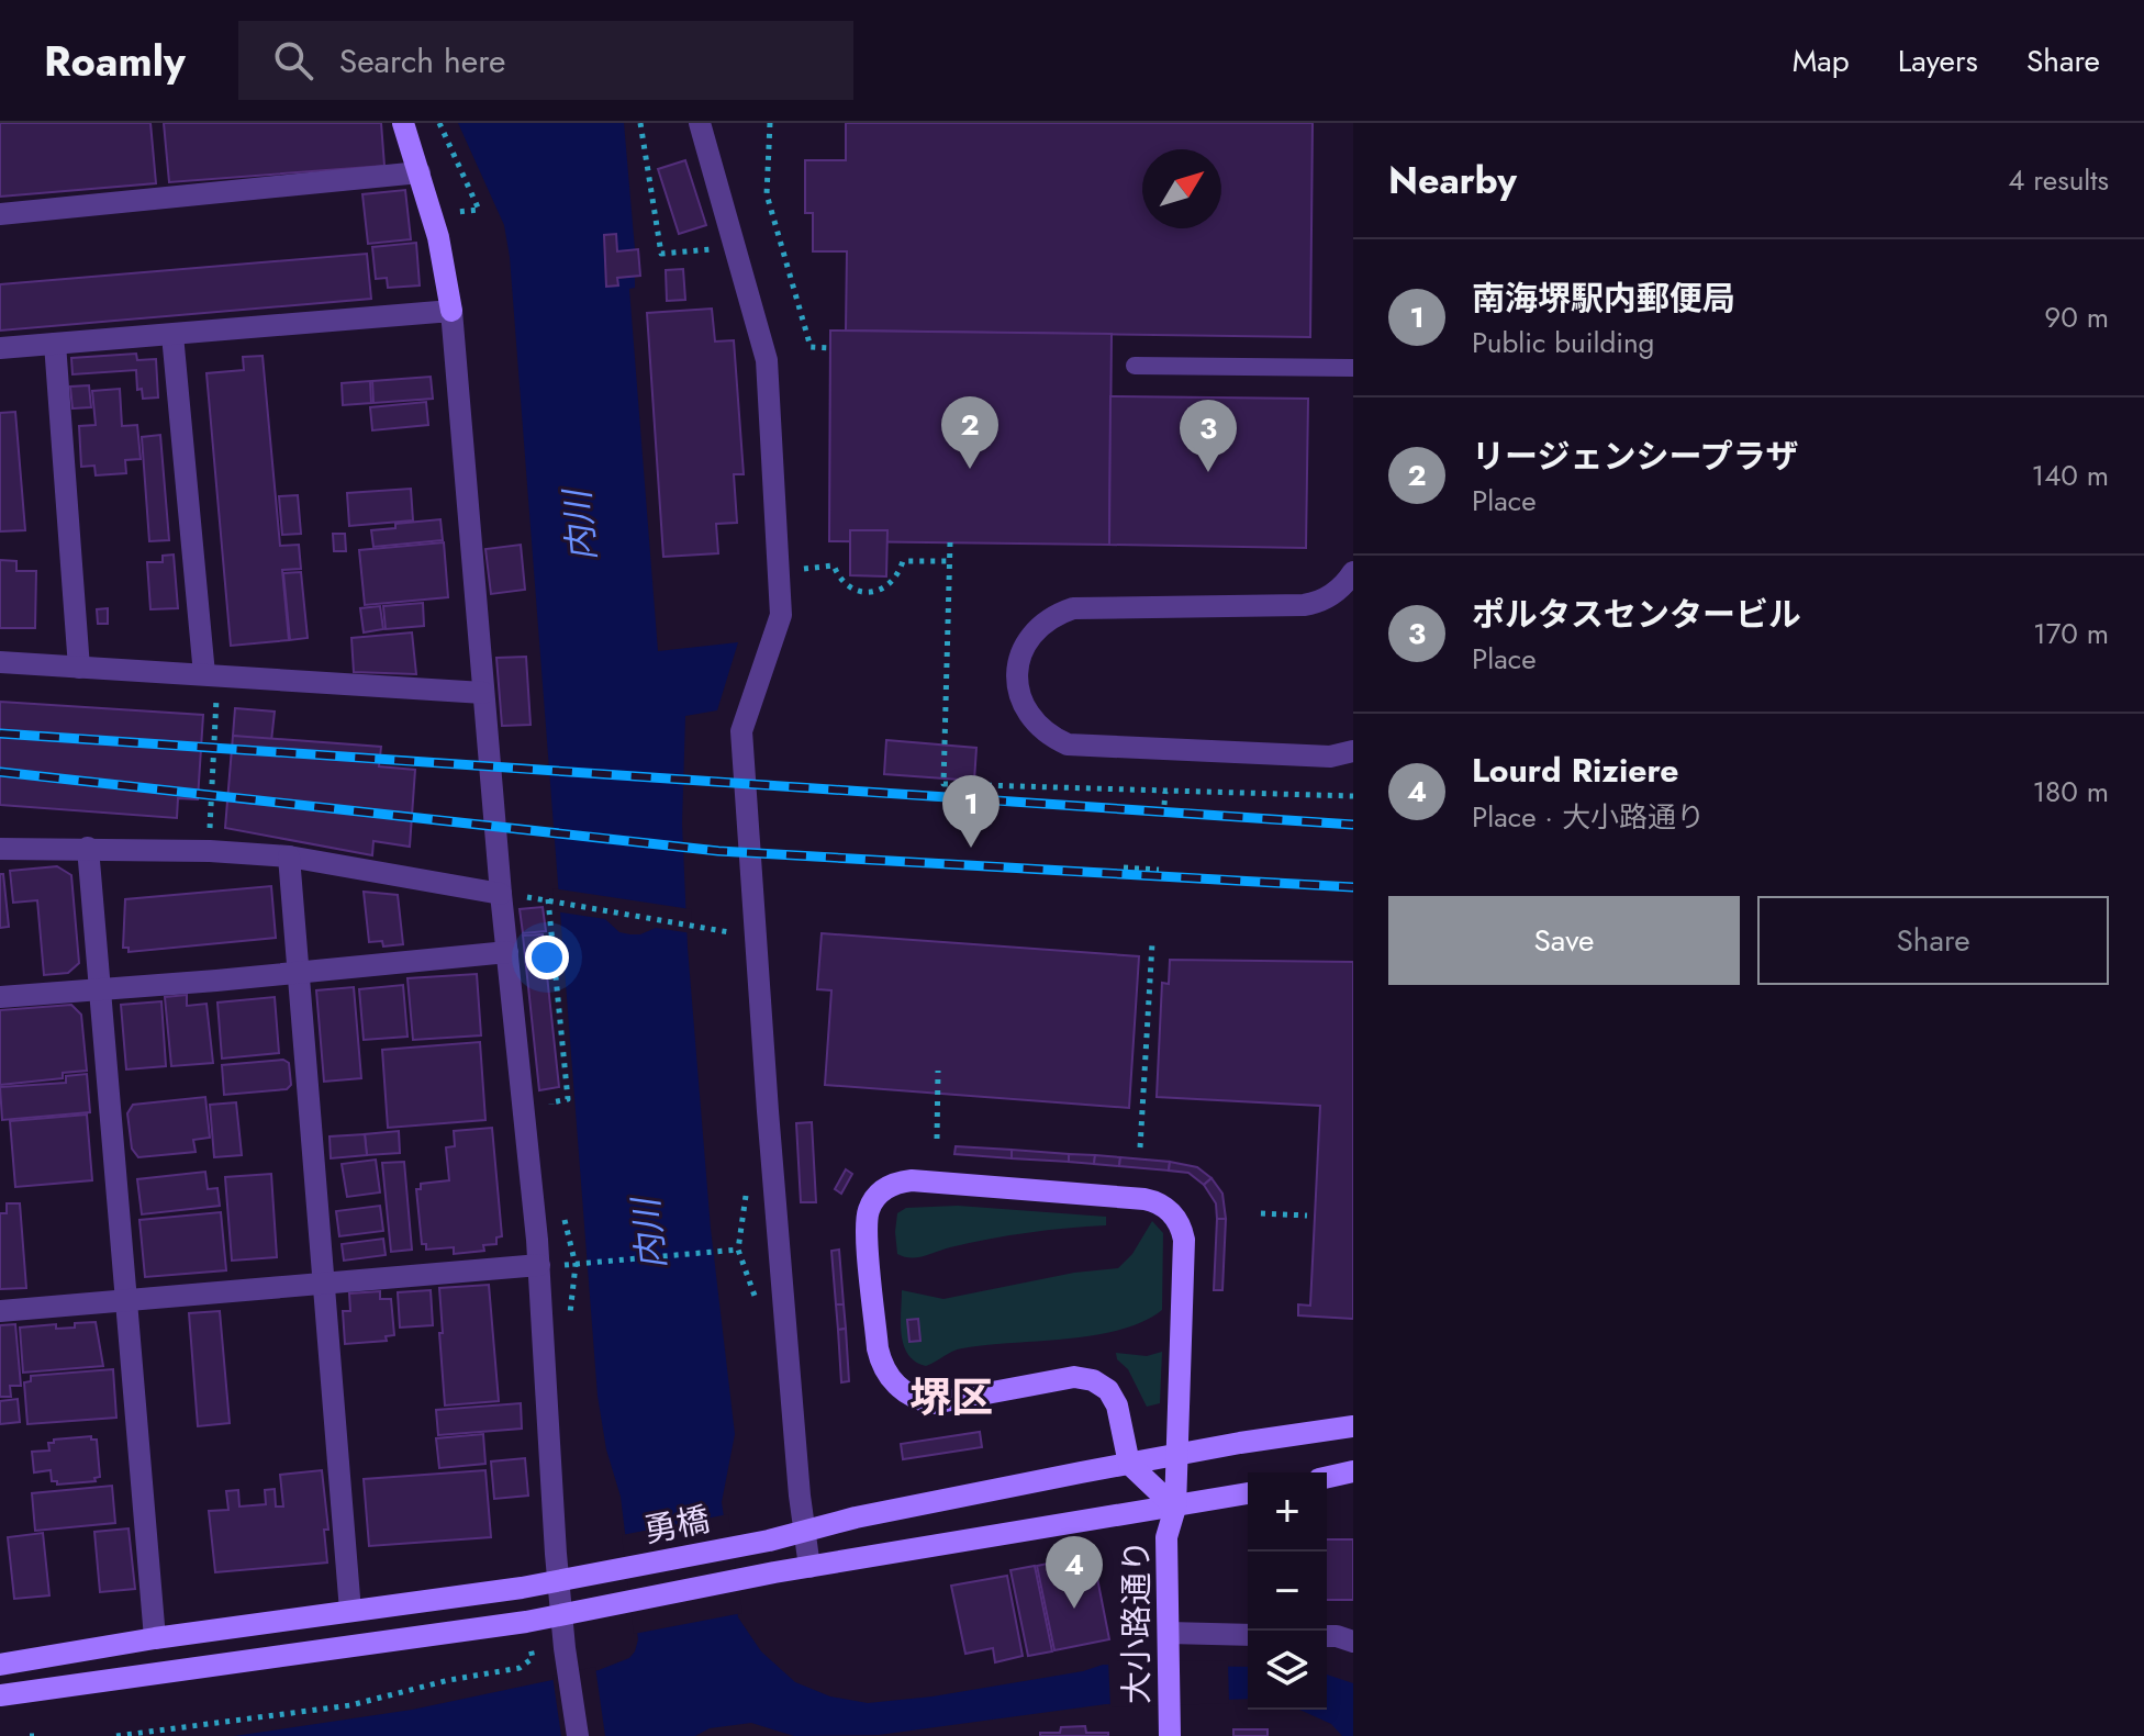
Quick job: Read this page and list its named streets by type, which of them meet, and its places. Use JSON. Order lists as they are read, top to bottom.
{
  "streets": {
    "street": ["勇橋", "大小路通り"]
  },
  "crossings": [
    ["勇橋", "大小路通り"]
  ],
  "districts": ["堺区"],
  "water": ["内川"],
  "north": "top right",
  "page": {
    "header": "Roamly",
    "search": "Search here",
    "nav": ["Map", "Layers", "Share"],
    "heading": ["Nearby", "4 results"],
    "list": [
      {
        "mark": "1",
        "name": "南海堺駅内郵便局",
        "note": "Public building",
        "value": "90 m"
      },
      {
        "mark": "2",
        "name": "リージェンシープラザ",
        "note": "Place",
        "value": "140 m"
      },
      {
        "mark": "3",
        "name": "ポルタスセンタービル",
        "note": "Place",
        "value": "170 m"
      },
      {
        "mark": "4",
        "name": "Lourd Riziere",
        "note": "Place · 大小路通り",
        "value": "180 m"
      }
    ],
    "pins": [
      "2",
      "3",
      "1",
      "4"
    ],
    "buttons": ["Save", "Share"],
    "map_buttons": ["+", "−"]
  }
}
